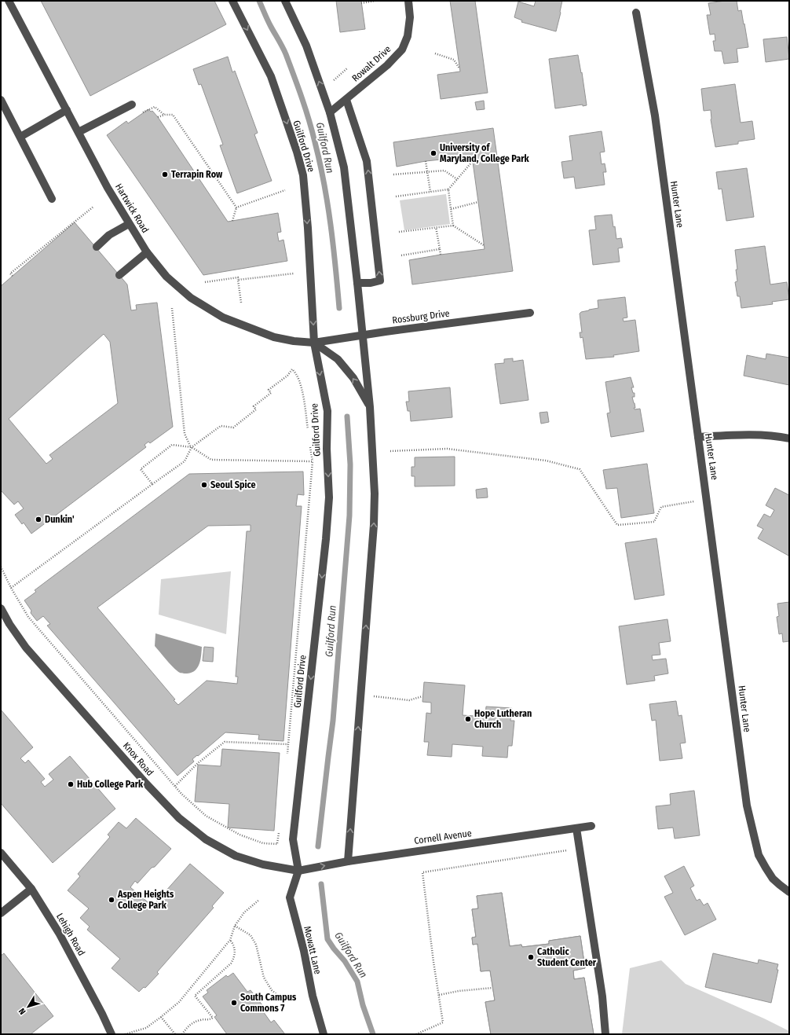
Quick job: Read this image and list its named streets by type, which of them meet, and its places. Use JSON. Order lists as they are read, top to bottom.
{
  "streets": {
    "street": [
      "Rowalt Drive",
      "Guilford Drive",
      "Hunter Lane",
      "Hartwick Road",
      "Rossburg Drive",
      "Knox Road",
      "Cornell Avenue",
      "Lehigh Road",
      "Mowatt Lane"
    ]
  },
  "crossings": [
    ["Guilford Drive", "Hartwick Road"],
    ["Guilford Drive", "Rossburg Drive"],
    ["Guilford Drive", "Knox Road"],
    ["Guilford Drive", "Cornell Avenue"],
    ["Guilford Drive", "Mowatt Lane"],
    ["Hartwick Road", "Rossburg Drive"],
    ["Knox Road", "Cornell Avenue"],
    ["Knox Road", "Mowatt Lane"],
    ["Cornell Avenue", "Mowatt Lane"]
  ],
  "water": ["Guilford Run"],
  "places": [
    "University of Maryland, College Park",
    "Terrapin Row",
    "Seoul Spice",
    "Dunkin'",
    "Hope Lutheran Church",
    "Hub College Park",
    "Aspen Heights College Park",
    "Catholic Student Center",
    "South Campus Commons 7"
  ],
  "north": "bottom left"
}
